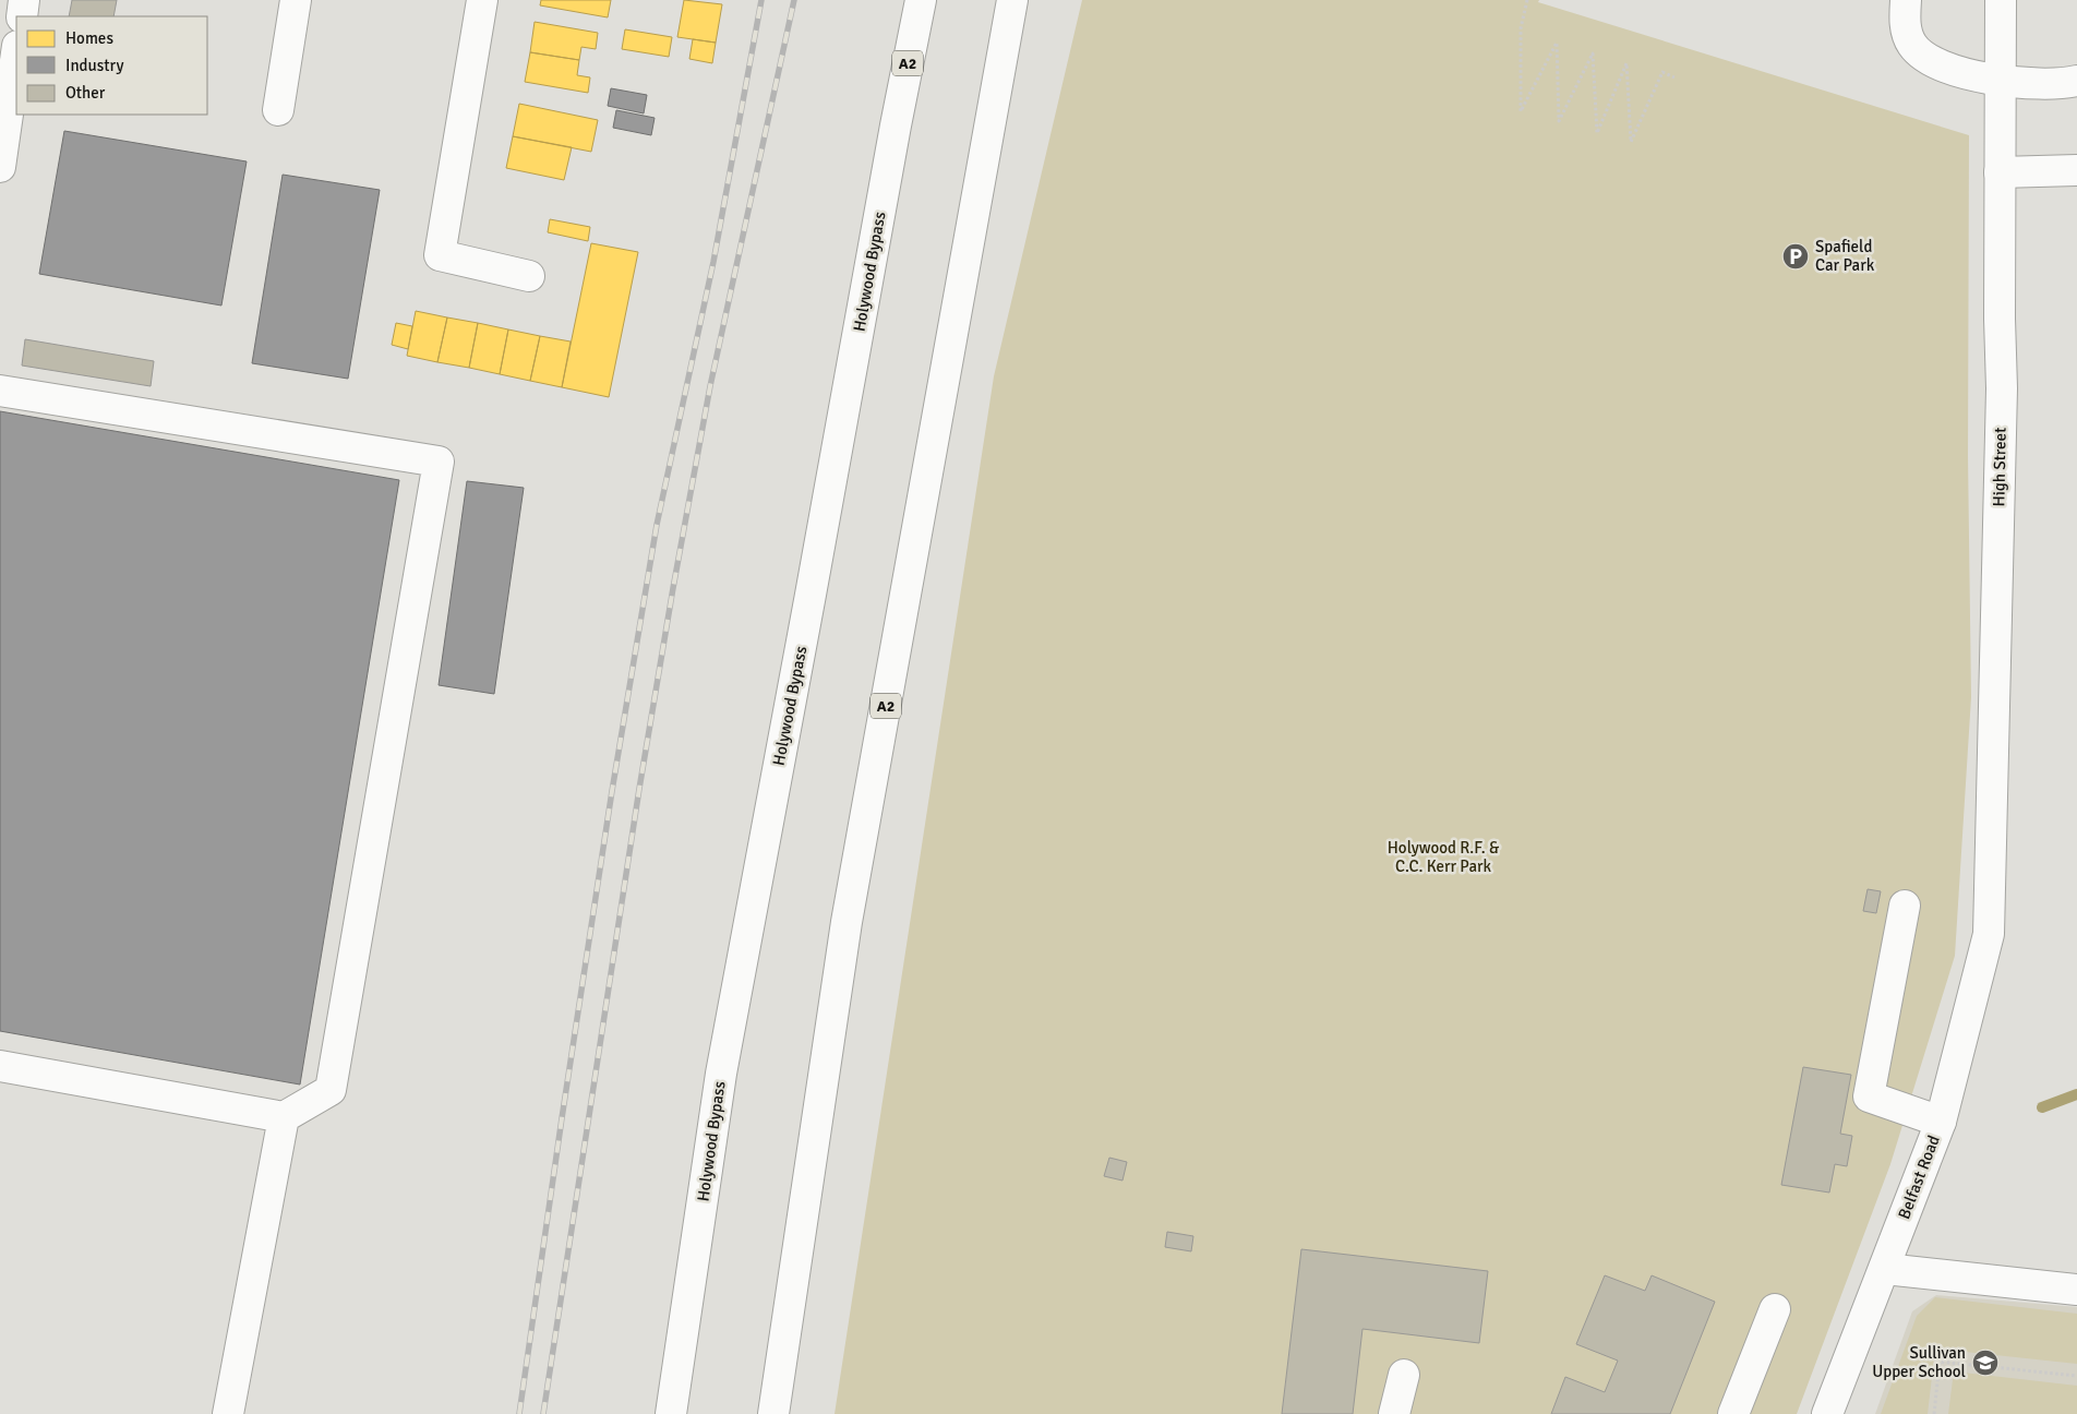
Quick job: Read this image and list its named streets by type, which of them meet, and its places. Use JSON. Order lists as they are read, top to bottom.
{
  "streets": {
    "main road": [
      "A2",
      "Holywood Bypass",
      "High Street",
      "Belfast Road"
    ]
  },
  "crossings": [
    ["High Street", "Belfast Road"]
  ],
  "parks": ["Holywood R.F. & C.C. Kerr Park"],
  "places": {
    "parking": ["Spafield Car Park"],
    "school or university": ["Sullivan Upper School"]
  },
  "legend": ["Homes", "Industry", "Other"]
}
